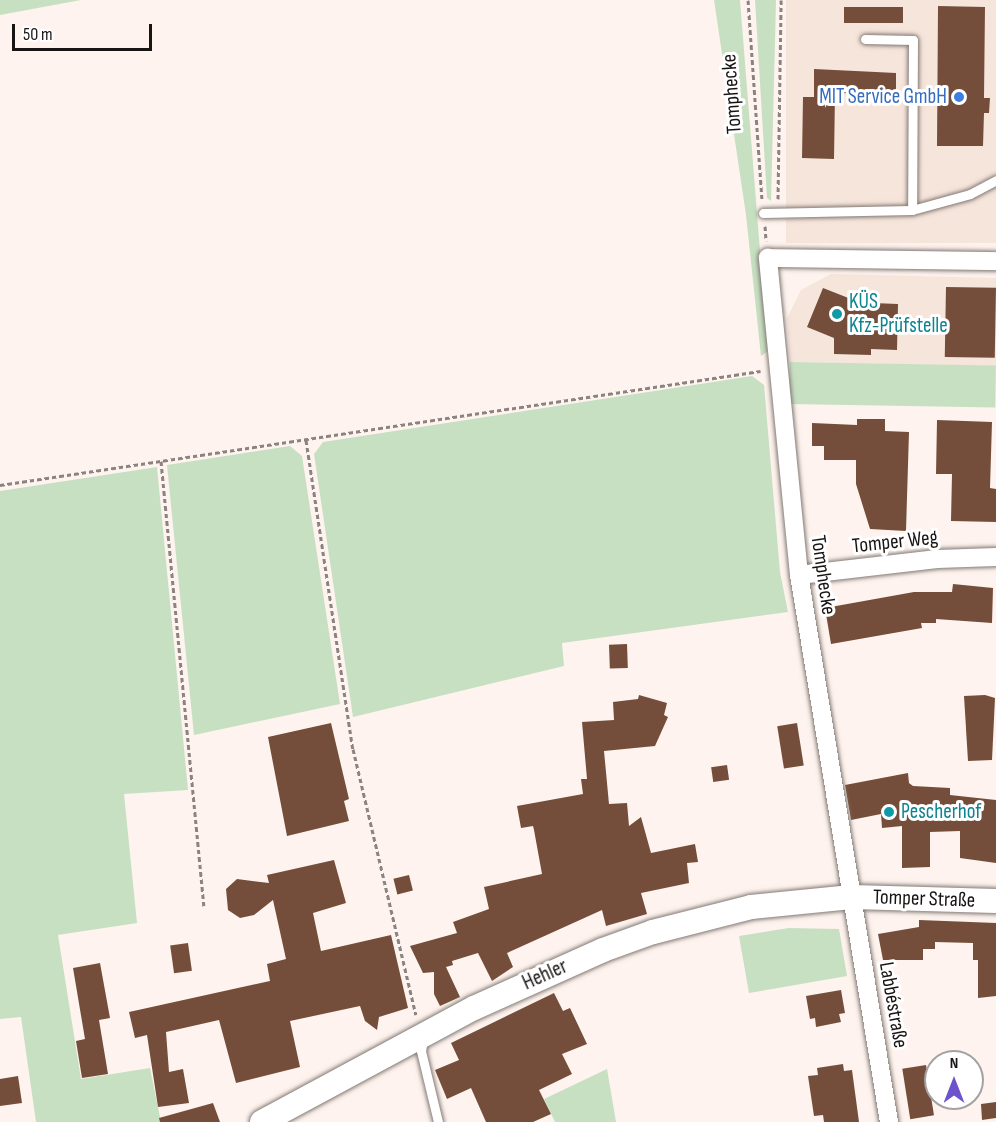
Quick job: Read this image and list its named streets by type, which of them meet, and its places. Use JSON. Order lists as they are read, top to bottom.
{
  "streets": {
    "main road": ["Tomper Straße", "Hehler"],
    "street": ["Tomphecke", "Tomper Weg", "Labbéstraße"]
  },
  "crossings": [
    ["Tomphecke", "Tomper Weg"],
    ["Tomphecke", "Tomper Straße"],
    ["Tomphecke", "Hehler"],
    ["Tomphecke", "Labbéstraße"],
    ["Tomper Straße", "Hehler"],
    ["Tomper Straße", "Labbéstraße"],
    ["Hehler", "Labbéstraße"]
  ],
  "places": ["MIT Service GmbH", "KÜS Kfz-Prüfstelle", "Pescherhof"],
  "scale_bar": "50 m",
  "north": "top"
}
